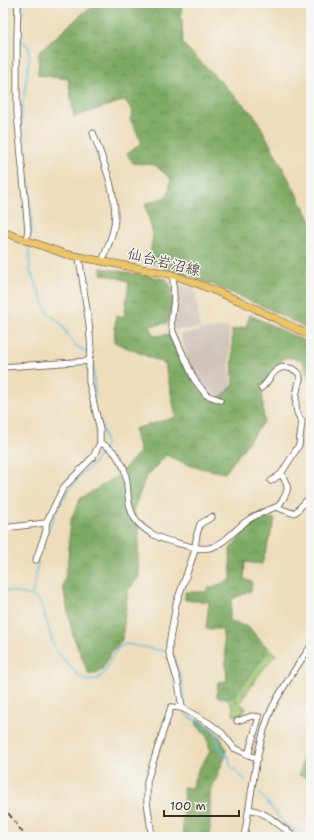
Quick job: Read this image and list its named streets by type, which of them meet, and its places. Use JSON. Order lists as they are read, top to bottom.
{
  "streets": {
    "main road": ["仙台岩沼線"]
  },
  "scale_bar": "100 m"
}
